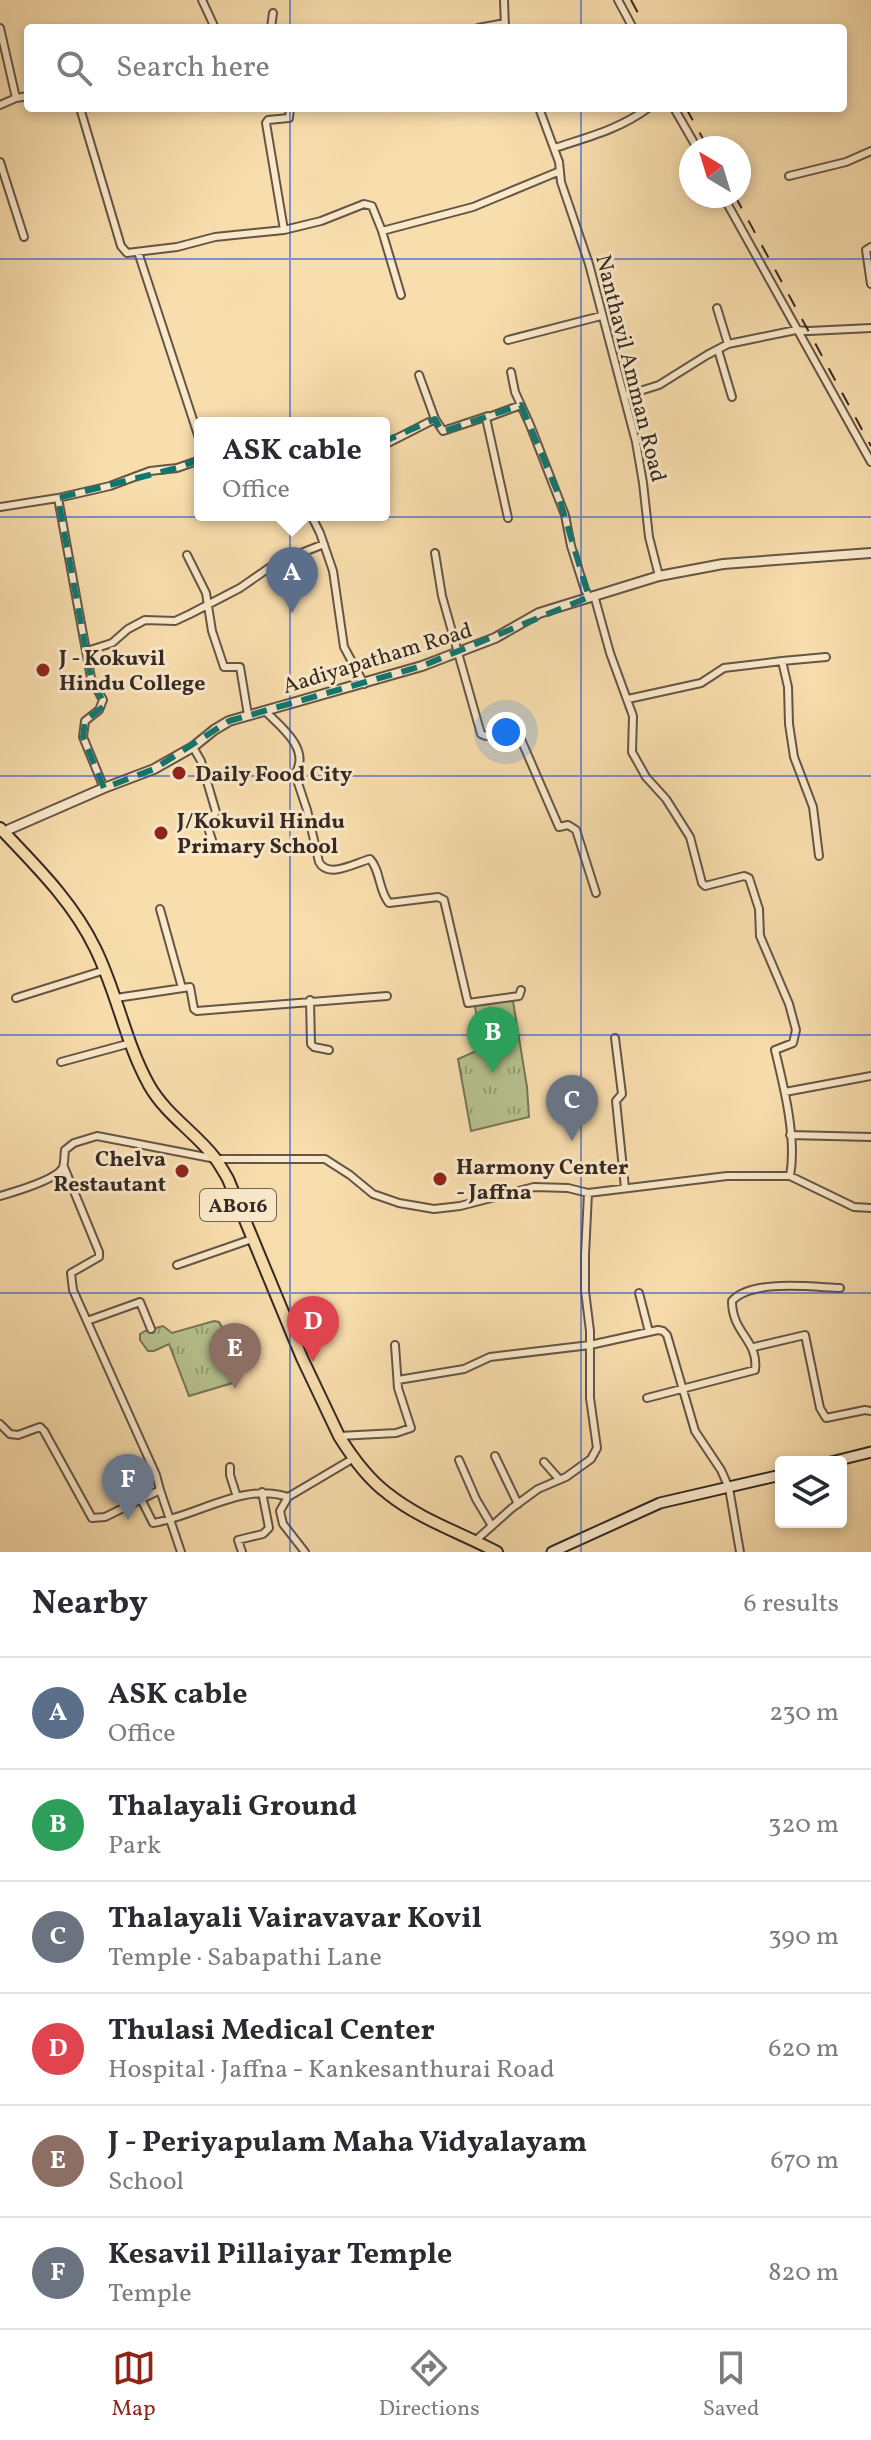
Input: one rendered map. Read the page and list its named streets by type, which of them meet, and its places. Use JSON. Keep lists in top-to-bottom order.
{
  "streets": {
    "main road": ["AB016"],
    "street": ["Nanthavil Amman Road", "Aadiyapatham Road"]
  },
  "crossings": [
    ["Nanthavil Amman Road", "Aadiyapatham Road"],
    ["Aadiyapatham Road", "AB016"]
  ],
  "places": [
    "J - Kokuvil Hindu College",
    "Daily Food City",
    "J/Kokuvil Hindu Primary School",
    "Chelva Restautant",
    "Harmony Center - Jaffna"
  ],
  "north": "top left",
  "page": {
    "search": "Search here",
    "popup": ["ASK cable", "Office"],
    "pins": [
      "A",
      "B",
      "C",
      "D",
      "E",
      "F"
    ],
    "heading": ["Nearby", "6 results"],
    "list": [
      {
        "mark": "A",
        "name": "ASK cable",
        "note": "Office",
        "value": "230 m"
      },
      {
        "mark": "B",
        "name": "Thalayali Ground",
        "note": "Park",
        "value": "320 m"
      },
      {
        "mark": "C",
        "name": "Thalayali Vairavavar Kovil",
        "note": "Temple · Sabapathi Lane",
        "value": "390 m"
      },
      {
        "mark": "D",
        "name": "Thulasi Medical Center",
        "note": "Hospital · Jaffna - Kankesanthurai Road",
        "value": "620 m"
      },
      {
        "mark": "E",
        "name": "J - Periyapulam Maha Vidyalayam",
        "note": "School",
        "value": "670 m"
      },
      {
        "mark": "F",
        "name": "Kesavil Pillaiyar Temple",
        "note": "Temple",
        "value": "820 m"
      }
    ],
    "nav": ["Map", "Directions", "Saved"]
  }
}
